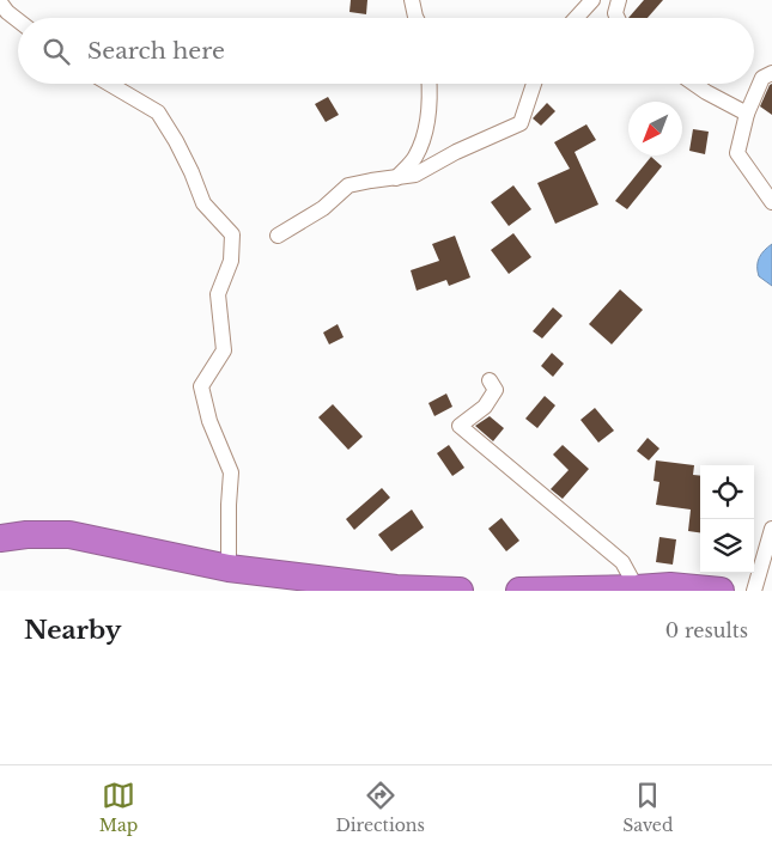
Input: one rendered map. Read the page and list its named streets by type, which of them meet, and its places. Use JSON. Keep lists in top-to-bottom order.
{
  "north": "bottom left",
  "page": {
    "search": "Search here",
    "heading": ["Nearby", "0 results"],
    "nav": ["Map", "Directions", "Saved"]
  }
}
